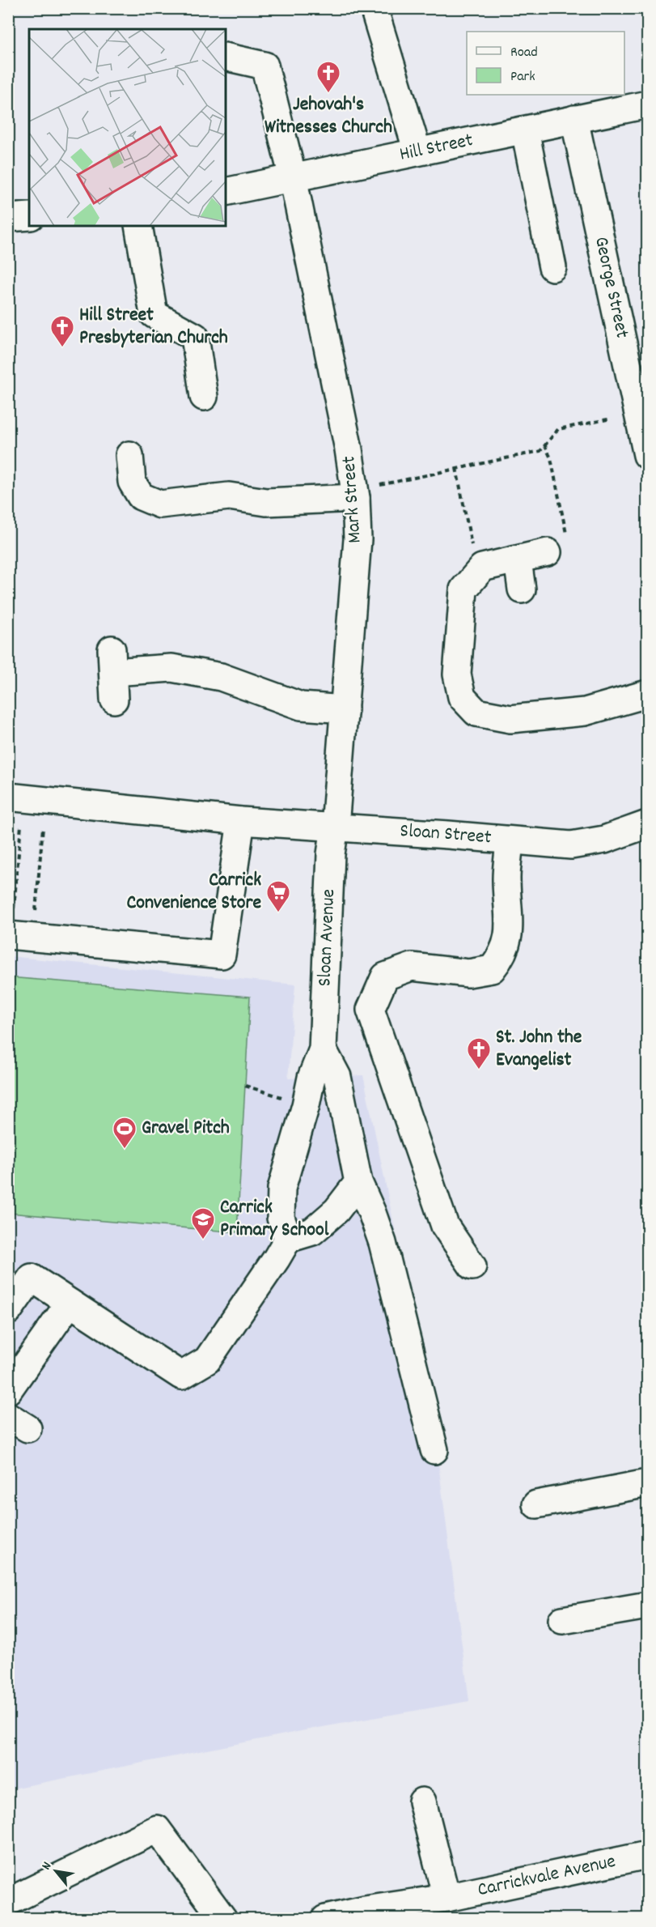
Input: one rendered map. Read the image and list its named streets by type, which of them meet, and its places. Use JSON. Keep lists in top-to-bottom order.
{
  "streets": {
    "street": [
      "Hill Street",
      "George Street",
      "Mark Street",
      "Sloan Street",
      "Sloan Avenue",
      "Carrickvale Avenue"
    ]
  },
  "crossings": [
    ["Hill Street", "George Street"],
    ["Hill Street", "Mark Street"],
    ["Mark Street", "Sloan Street"],
    ["Mark Street", "Sloan Avenue"],
    ["Sloan Street", "Sloan Avenue"]
  ],
  "places": {
    "church": ["Jehovah's Witnesses Church", "Hill Street Presbyterian Church", "St. John the Evangelist"],
    "supermarket": ["Carrick Convenience Store"],
    "sports": ["Gravel Pitch"],
    "school or university": ["Carrick Primary School"]
  },
  "legend": ["Road", "Park"],
  "north": "top left"
}
